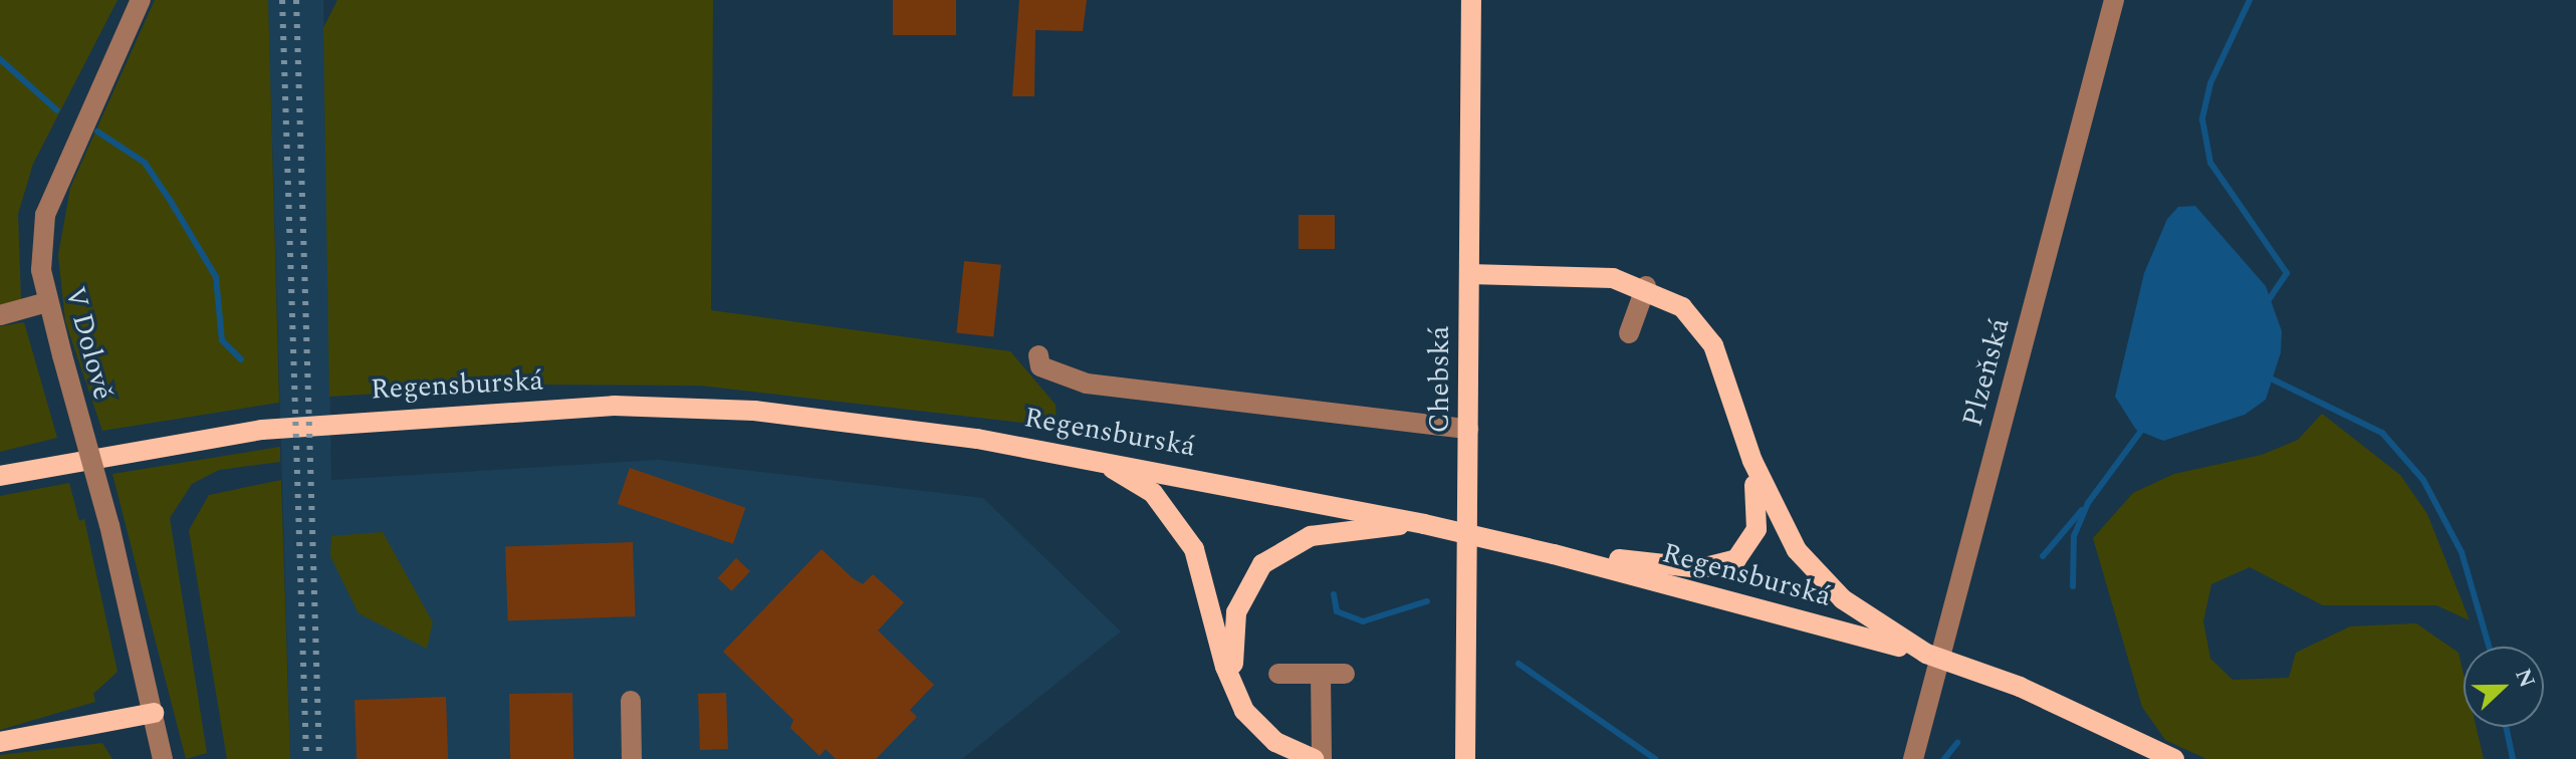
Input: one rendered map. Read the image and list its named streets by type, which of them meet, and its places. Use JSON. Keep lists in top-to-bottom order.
{
  "streets": {
    "main road": ["Chebská", "Regensburská"],
    "street": ["V Dolově", "Plzeňská"]
  },
  "north": "right"
}
